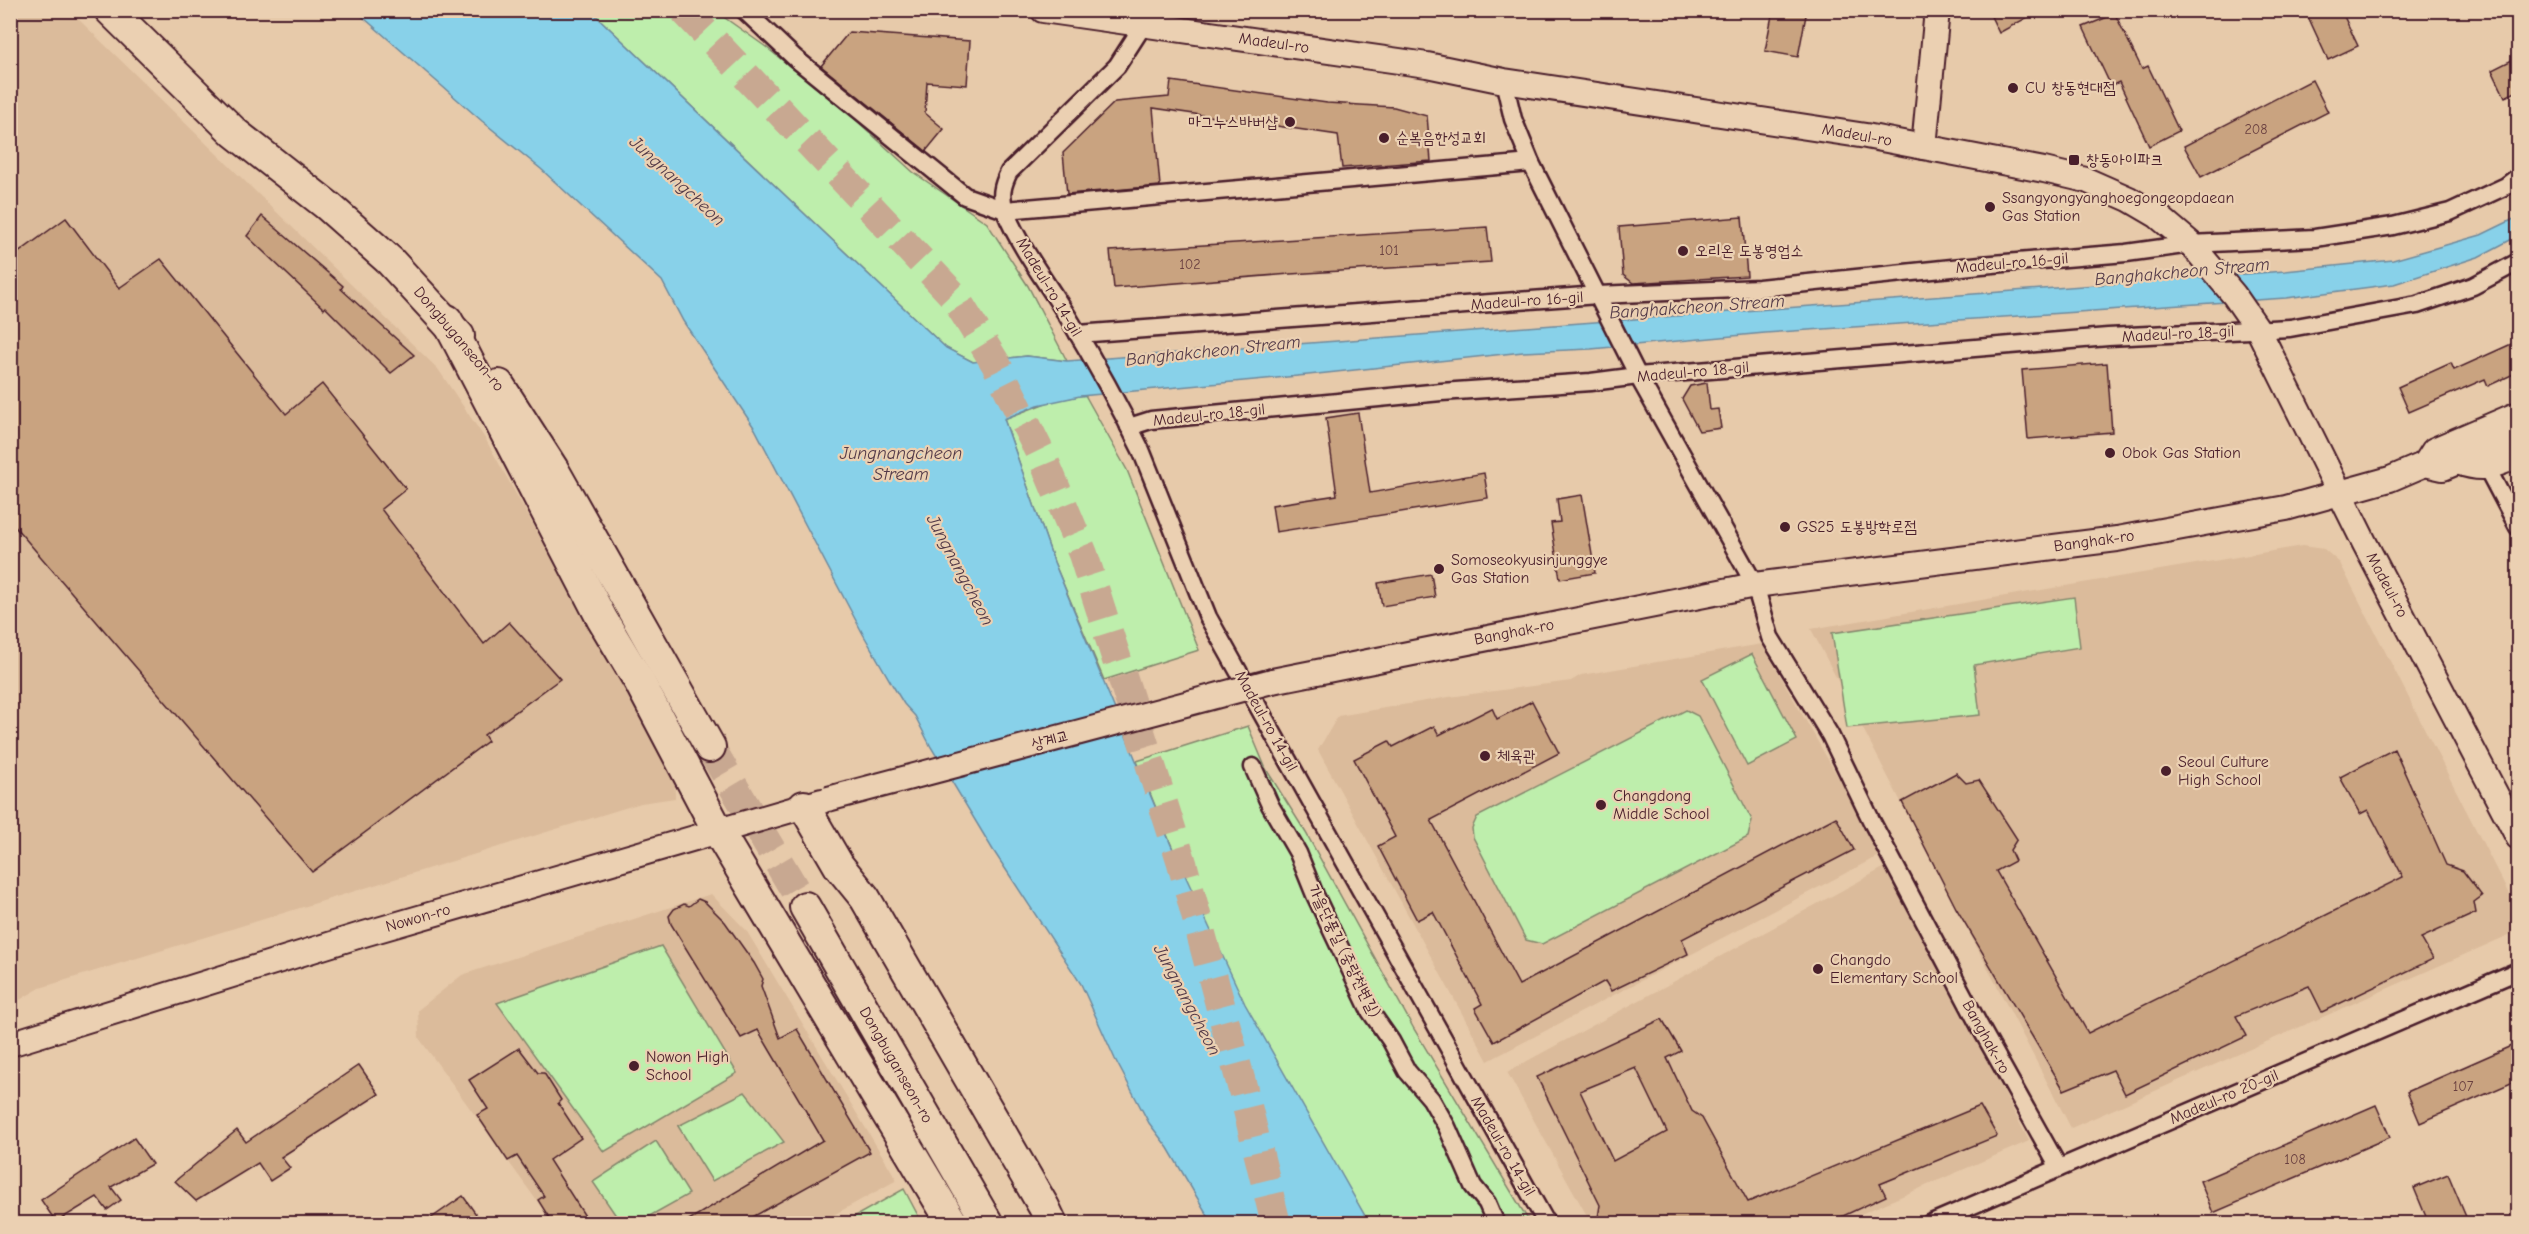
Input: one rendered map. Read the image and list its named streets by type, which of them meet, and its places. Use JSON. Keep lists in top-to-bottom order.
{
  "streets": {
    "highway": ["Dongbuganseon-ro"],
    "main road": [
      "Madeul-ro",
      "Banghak-ro",
      "상계교",
      "Nowon-ro"
    ],
    "street": [
      "Madeul-ro 16-gil",
      "Madeul-ro 14-gil",
      "Madeul-ro 18-gil",
      "가을단풍길 (중랑천변길)",
      "Madeul-ro 20-gil"
    ]
  },
  "crossings": [
    ["Madeul-ro", "Madeul-ro 16-gil"],
    ["Madeul-ro", "Madeul-ro 14-gil"],
    ["Madeul-ro", "Madeul-ro 18-gil"],
    ["Madeul-ro", "Banghak-ro"],
    ["Madeul-ro 16-gil", "Madeul-ro 14-gil"],
    ["Madeul-ro 16-gil", "Banghak-ro"],
    ["Madeul-ro 14-gil", "Madeul-ro 18-gil"],
    ["Madeul-ro 18-gil", "Banghak-ro"],
    ["Banghak-ro", "상계교"],
    ["Banghak-ro", "Madeul-ro 20-gil"],
    ["상계교", "Nowon-ro"]
  ],
  "water": ["Jungnangcheon", "Banghakcheon Stream", "Jungnangcheon Stream"],
  "places": {
    "other": [
      "CU 창동현대점",
      "마그누스바버샵",
      "순복음한성교회",
      "Ssangyongyanghoegongeopdaean Gas Station",
      "오리온 도봉영업소",
      "Obok Gas Station",
      "GS25 도봉방학로점",
      "Somoseokyusinjunggye Gas Station",
      "체육관",
      "Seoul Culture High School",
      "Changdong Middle School",
      "Changdo Elementary School",
      "Nowon High School"
    ],
    "transit": ["창동아이파크"]
  },
  "house_numbers": [
    "208",
    "101",
    "102",
    "107",
    "108"
  ]
}
